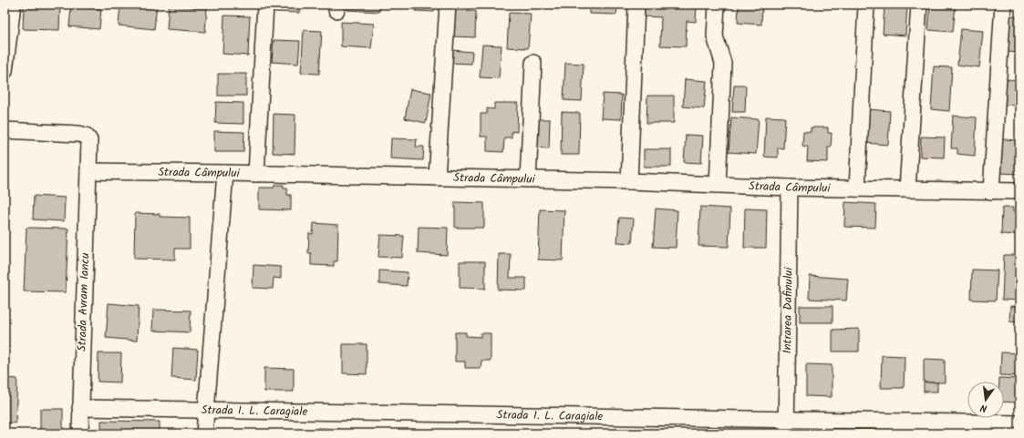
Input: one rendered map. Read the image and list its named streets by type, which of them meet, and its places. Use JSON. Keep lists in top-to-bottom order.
{
  "streets": {
    "street": [
      "Strada Câmpului",
      "Strada Avram Iancu",
      "Intrarea Dafinului",
      "Strada I. L. Caragiale"
    ]
  },
  "crossings": [
    ["Strada Câmpului", "Strada Avram Iancu"],
    ["Strada Câmpului", "Intrarea Dafinului"],
    ["Strada Avram Iancu", "Strada I. L. Caragiale"],
    ["Intrarea Dafinului", "Strada I. L. Caragiale"]
  ],
  "north": "bottom"
}
